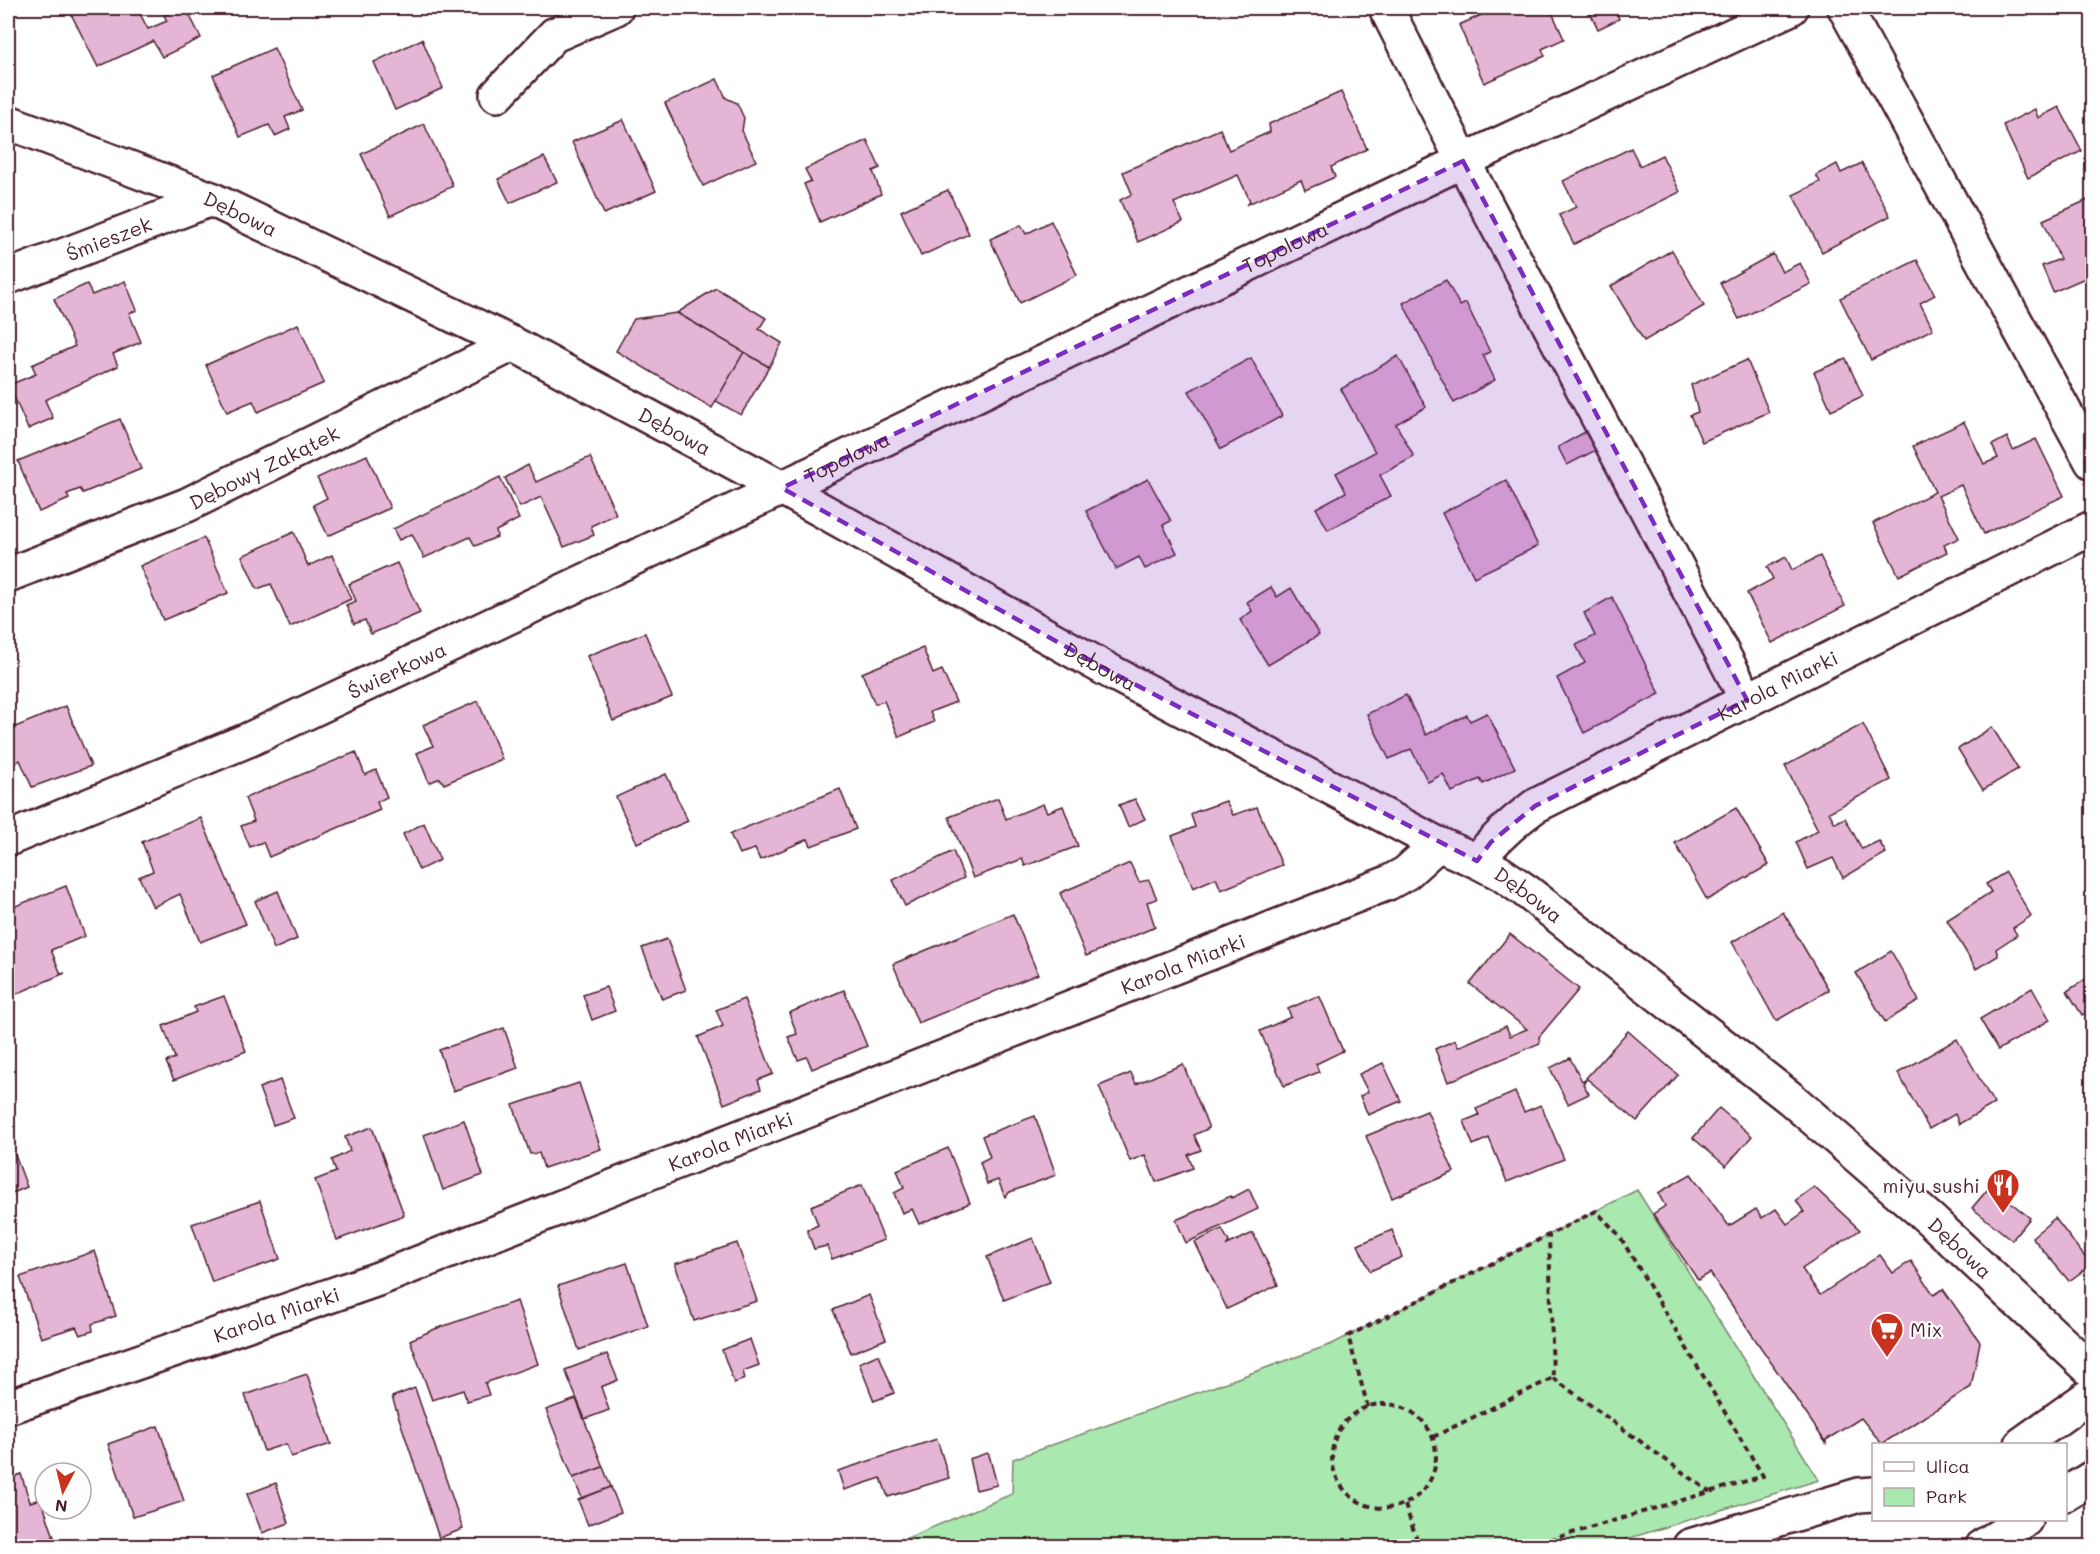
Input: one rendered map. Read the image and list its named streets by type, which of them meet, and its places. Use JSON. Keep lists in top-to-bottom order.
{
  "streets": {
    "street": [
      "Dębowa",
      "Śmieszek",
      "Topolowa",
      "Dębowy Zakątek",
      "Świerkowa",
      "Karola Miarki"
    ]
  },
  "crossings": [
    ["Dębowa", "Śmieszek"],
    ["Dębowa", "Topolowa"],
    ["Dębowa", "Dębowy Zakątek"],
    ["Dębowa", "Świerkowa"],
    ["Dębowa", "Karola Miarki"],
    ["Topolowa", "Świerkowa"]
  ],
  "places": {
    "restaurant": ["miyu sushi"],
    "supermarket": ["Mix"]
  },
  "legend": ["Ulica", "Park"],
  "north": "bottom"
}
